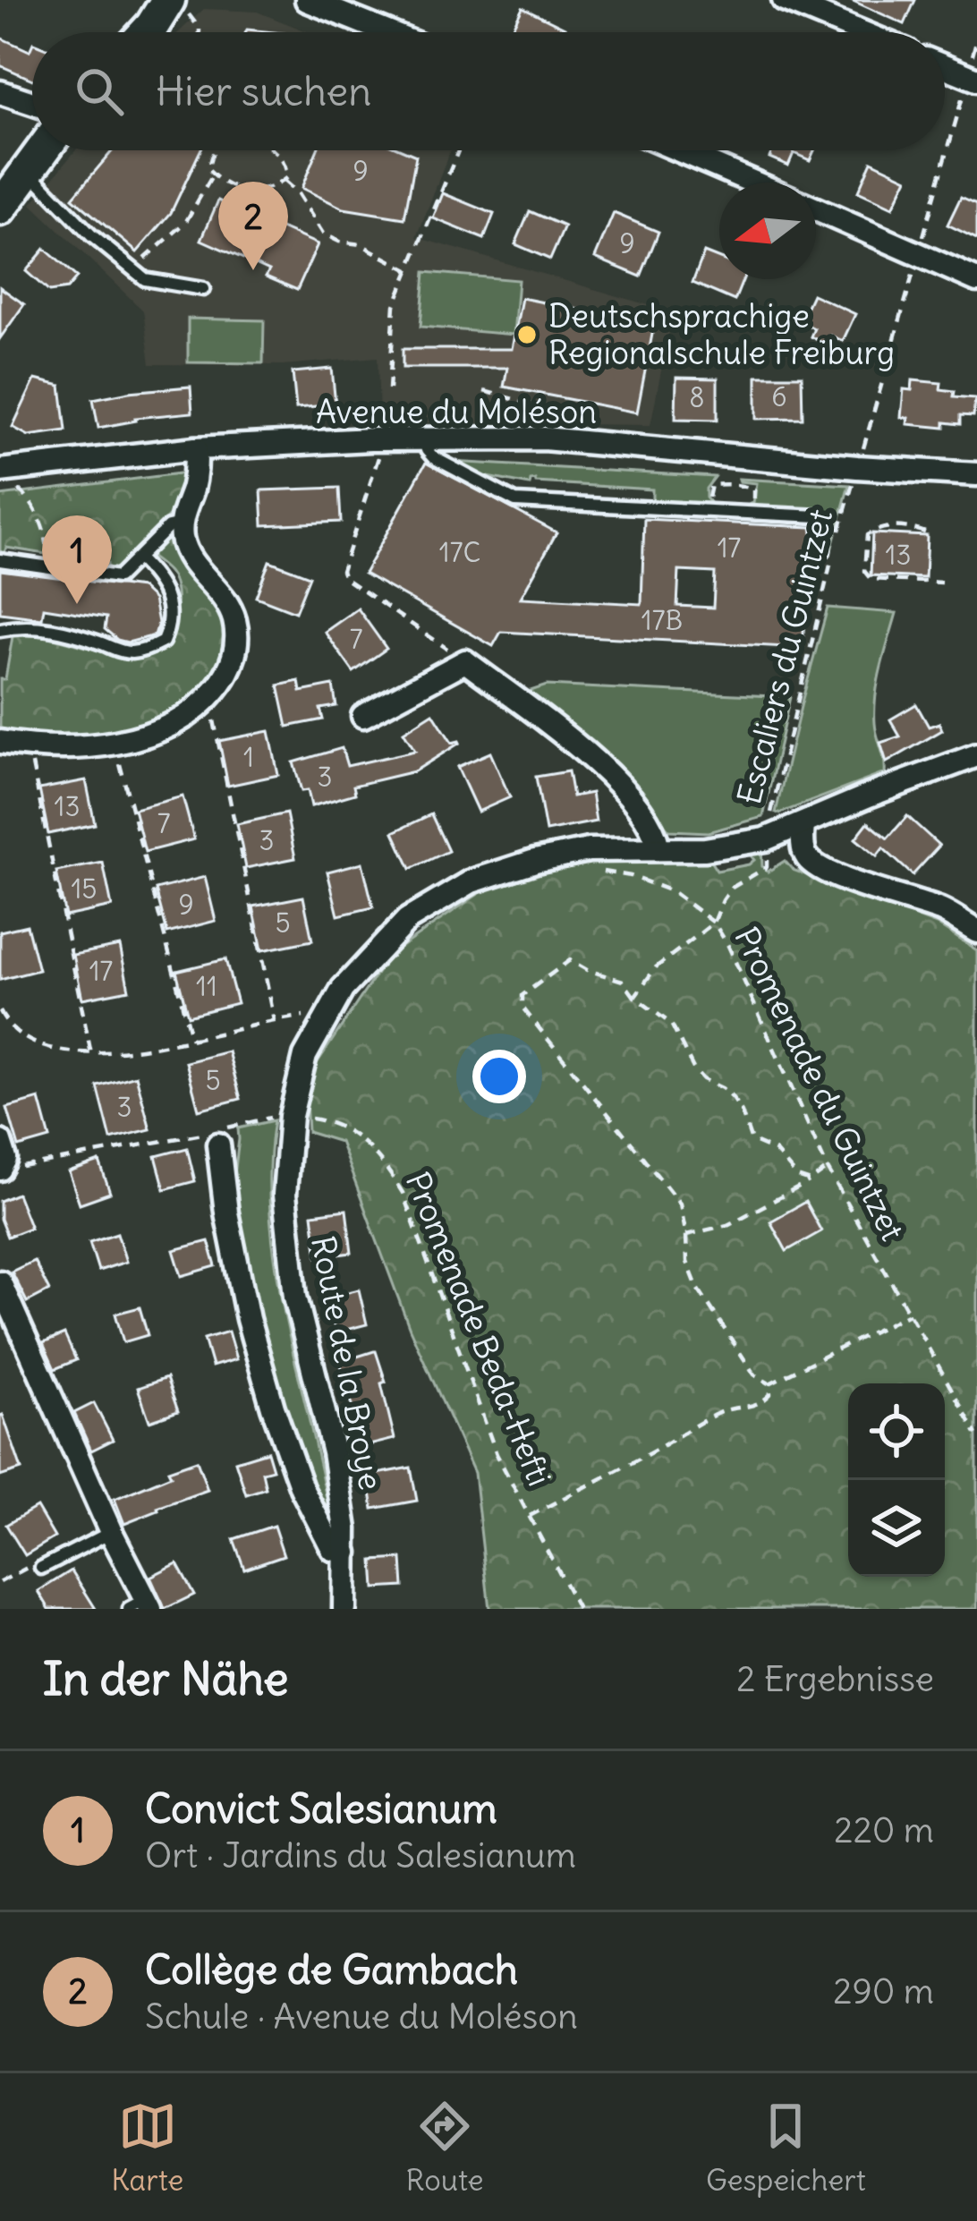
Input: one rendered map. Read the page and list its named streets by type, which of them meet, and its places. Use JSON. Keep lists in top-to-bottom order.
{
  "streets": {
    "street": ["Avenue du Moléson", "Route de la Broye"],
    "path": ["Escaliers du Guintzet", "Promenade du Guintzet", "Promenade Beda-Hefti"]
  },
  "crossings": [
    ["Escaliers du Guintzet", "Promenade du Guintzet"],
    ["Escaliers du Guintzet", "Route de la Broye"],
    ["Promenade du Guintzet", "Route de la Broye"],
    ["Promenade Beda-Hefti", "Route de la Broye"]
  ],
  "places": ["Deutschsprachige Regionalschule Freiburg"],
  "house_numbers": [
    "9",
    "9",
    "6",
    "8",
    "17",
    "17C",
    "13",
    "17B",
    "7",
    "1",
    "3",
    "13",
    "7",
    "3",
    "15",
    "9",
    "5",
    "17",
    "11",
    "5",
    "3"
  ],
  "north": "left",
  "page": {
    "search": "Hier suchen",
    "pins": ["2", "1"],
    "heading": ["In der Nähe", "2 Ergebnisse"],
    "list": [
      {
        "mark": "1",
        "name": "Convict Salesianum",
        "note": "Ort · Jardins du Salesianum",
        "value": "220 m"
      },
      {
        "mark": "2",
        "name": "Collège de Gambach",
        "note": "Schule · Avenue du Moléson",
        "value": "290 m"
      }
    ],
    "nav": ["Karte", "Route", "Gespeichert"]
  }
}
